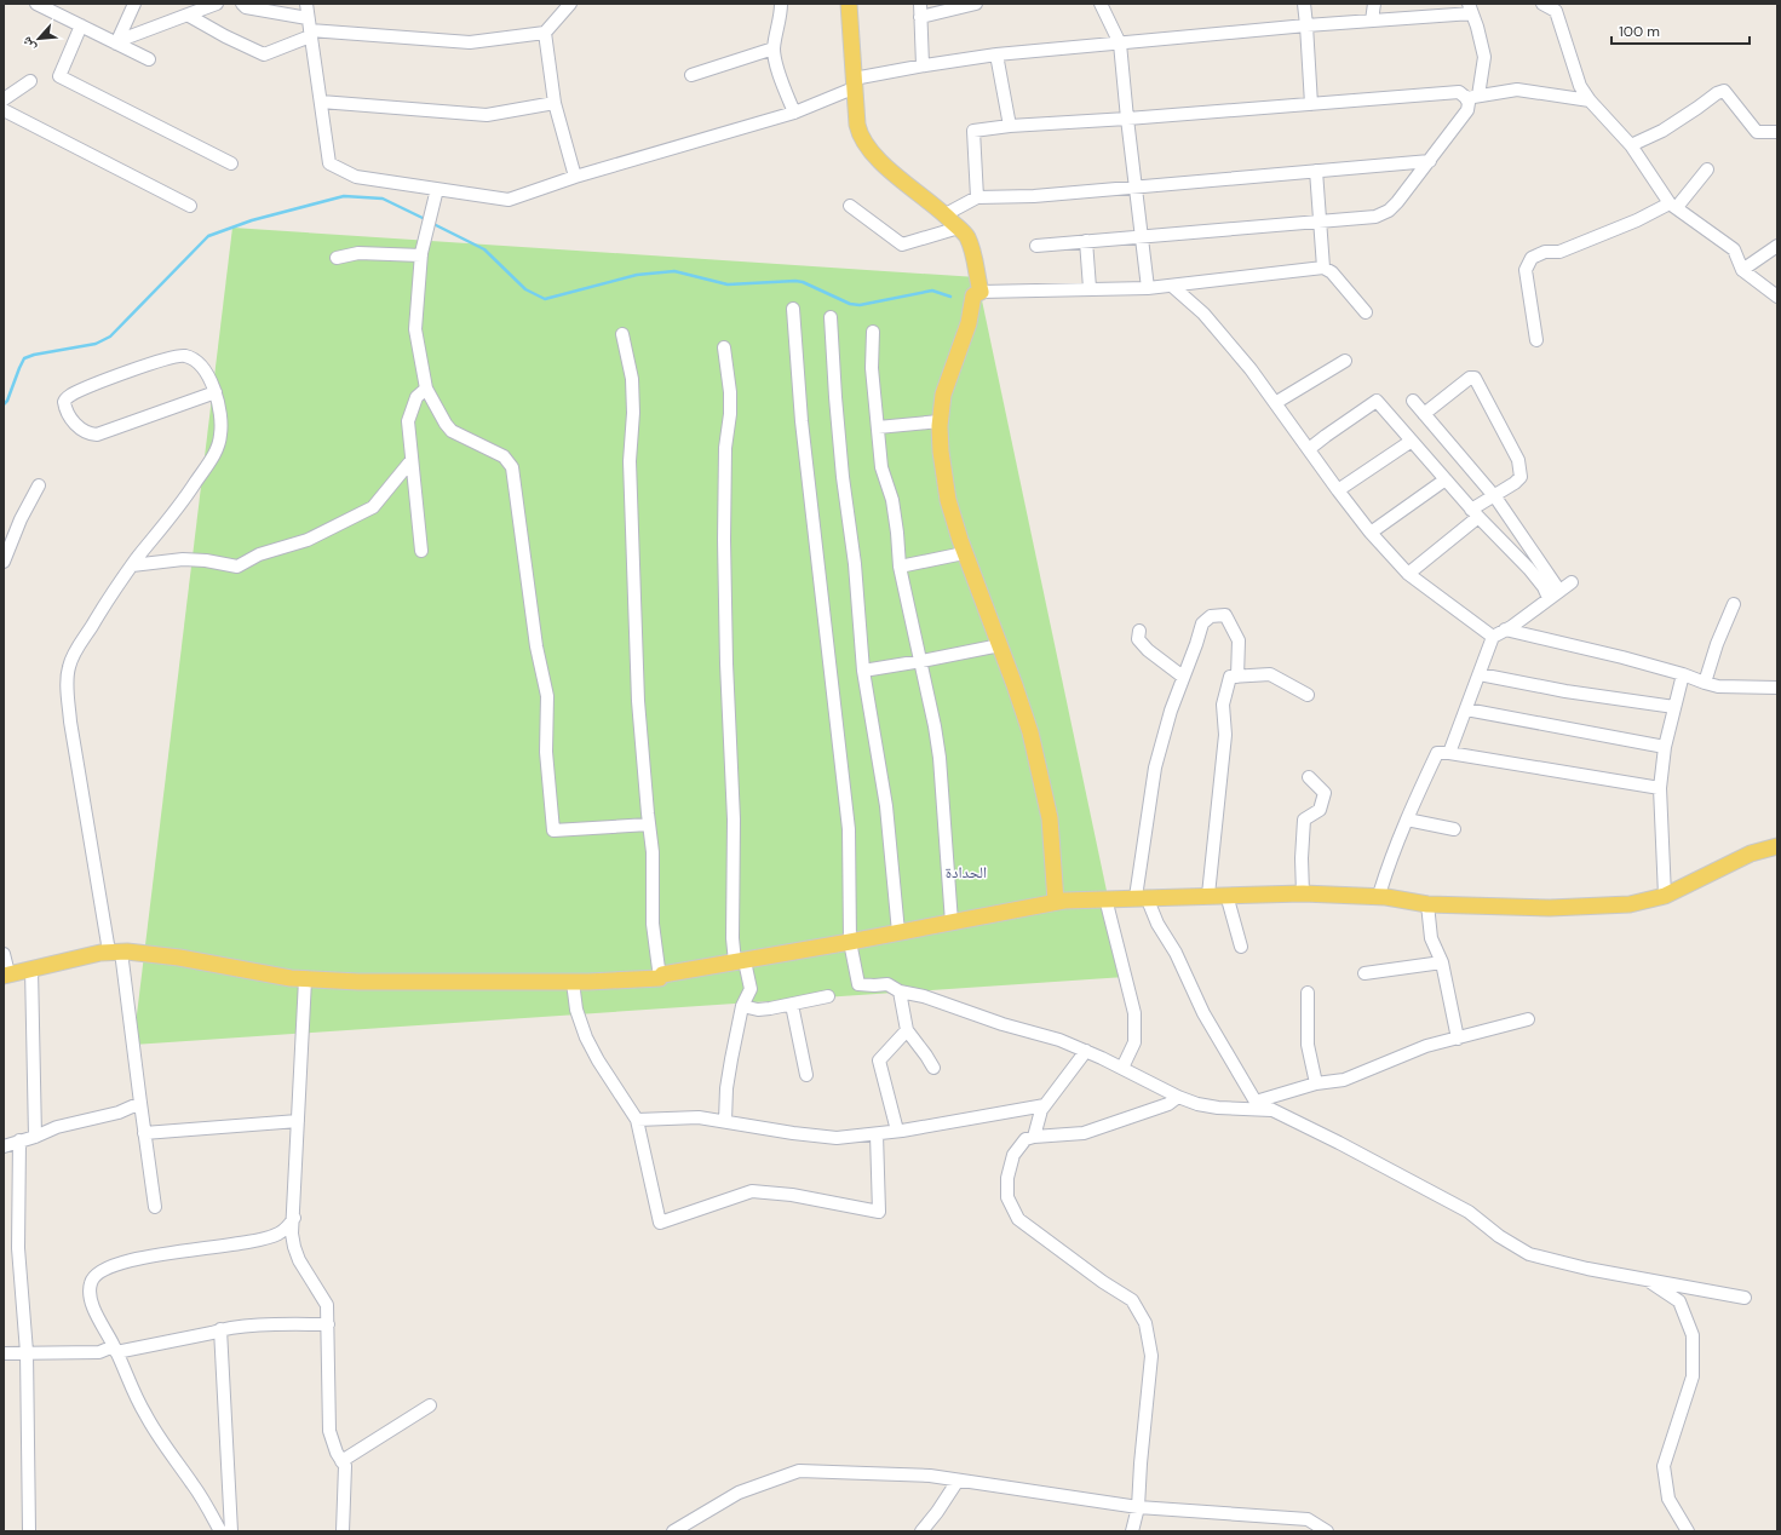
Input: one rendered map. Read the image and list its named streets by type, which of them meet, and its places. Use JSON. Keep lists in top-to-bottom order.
{
  "districts": ["الحدادة"],
  "scale_bar": "100 m",
  "north": "bottom left"
}
